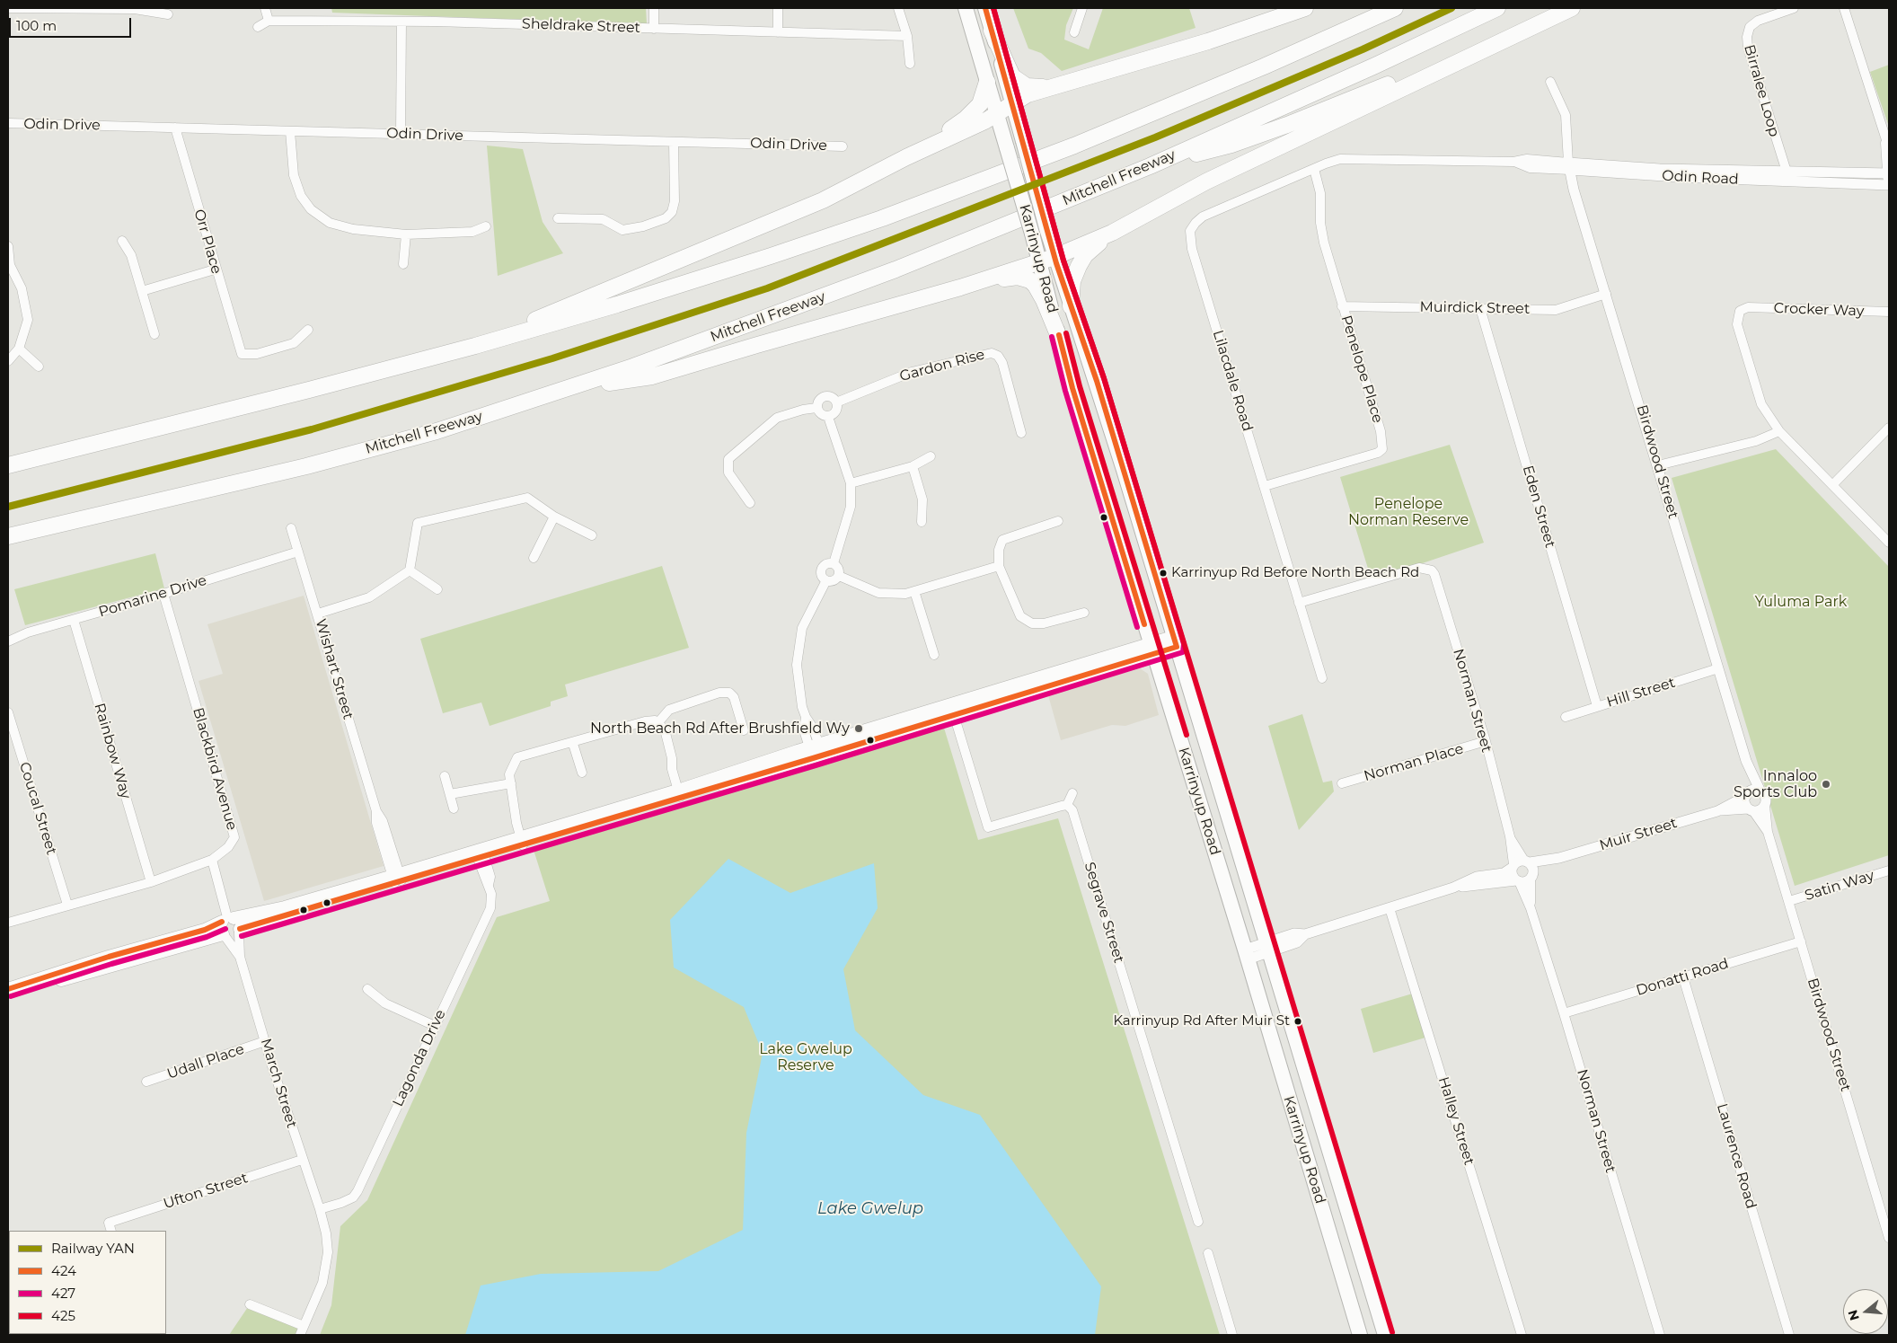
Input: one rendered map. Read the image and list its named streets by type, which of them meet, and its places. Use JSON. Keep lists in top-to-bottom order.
{
  "streets": {
    "highway": ["Mitchell Freeway", "Karrinyup Road"],
    "street": [
      "Sheldrake Street",
      "Birralee Loop",
      "Odin Drive",
      "Odin Road",
      "Orr Place",
      "Muirdick Street",
      "Crocker Way",
      "Gardon Rise",
      "Penelope Place",
      "Lilacdale Road",
      "Birdwood Street",
      "Eden Street",
      "Pomarine Drive",
      "Wishart Street",
      "Hill Street",
      "Norman Street",
      "Rainbow Way",
      "Norman Place",
      "Blackbird Avenue",
      "Coucal Street",
      "Muir Street",
      "Satin Way",
      "Segrave Street",
      "Donatti Road",
      "Lagonda Drive",
      "Udall Place",
      "March Street",
      "Halley Street",
      "Laurence Road",
      "Ufton Street"
    ]
  },
  "crossings": [
    ["Birralee Loop", "Odin Road"],
    ["Odin Drive", "Orr Place"],
    ["Odin Road", "Lilacdale Road"],
    ["Odin Road", "Birdwood Street"],
    ["Muirdick Street", "Penelope Place"],
    ["Muirdick Street", "Birdwood Street"],
    ["Muirdick Street", "Eden Street"],
    ["Penelope Place", "Lilacdale Road"],
    ["Lilacdale Road", "Norman Street"],
    ["Birdwood Street", "Hill Street"],
    ["Birdwood Street", "Muir Street"],
    ["Birdwood Street", "Satin Way"],
    ["Birdwood Street", "Donatti Road"],
    ["Eden Street", "Hill Street"],
    ["Pomarine Drive", "Wishart Street"],
    ["Pomarine Drive", "Rainbow Way"],
    ["Pomarine Drive", "Blackbird Avenue"],
    ["Norman Street", "Norman Place"],
    ["Norman Street", "Muir Street"],
    ["Norman Street", "Donatti Road"],
    ["Rainbow Way", "Blackbird Avenue"],
    ["Blackbird Avenue", "Coucal Street"],
    ["Blackbird Avenue", "March Street"],
    ["Donatti Road", "Laurence Road"],
    ["Lagonda Drive", "March Street"],
    ["Udall Place", "March Street"],
    ["March Street", "Ufton Street"]
  ],
  "water": ["Lake Gwelup"],
  "parks": ["Penelope Norman Reserve", "Yuluma Park", "Lake Gwelup Reserve"],
  "places": [
    "Karrinyup Rd Before North Beach Rd",
    "North Beach Rd After Brushfield Wy",
    "Innaloo Sports Club",
    "Karrinyup Rd After Muir St"
  ],
  "lines": [
    "rail line YAN",
    "transit line 424",
    "transit line 427",
    "transit line 425"
  ],
  "legend": [
    "Railway YAN",
    "424",
    "427",
    "425"
  ],
  "scale_bar": "100 m",
  "north": "left"
}
